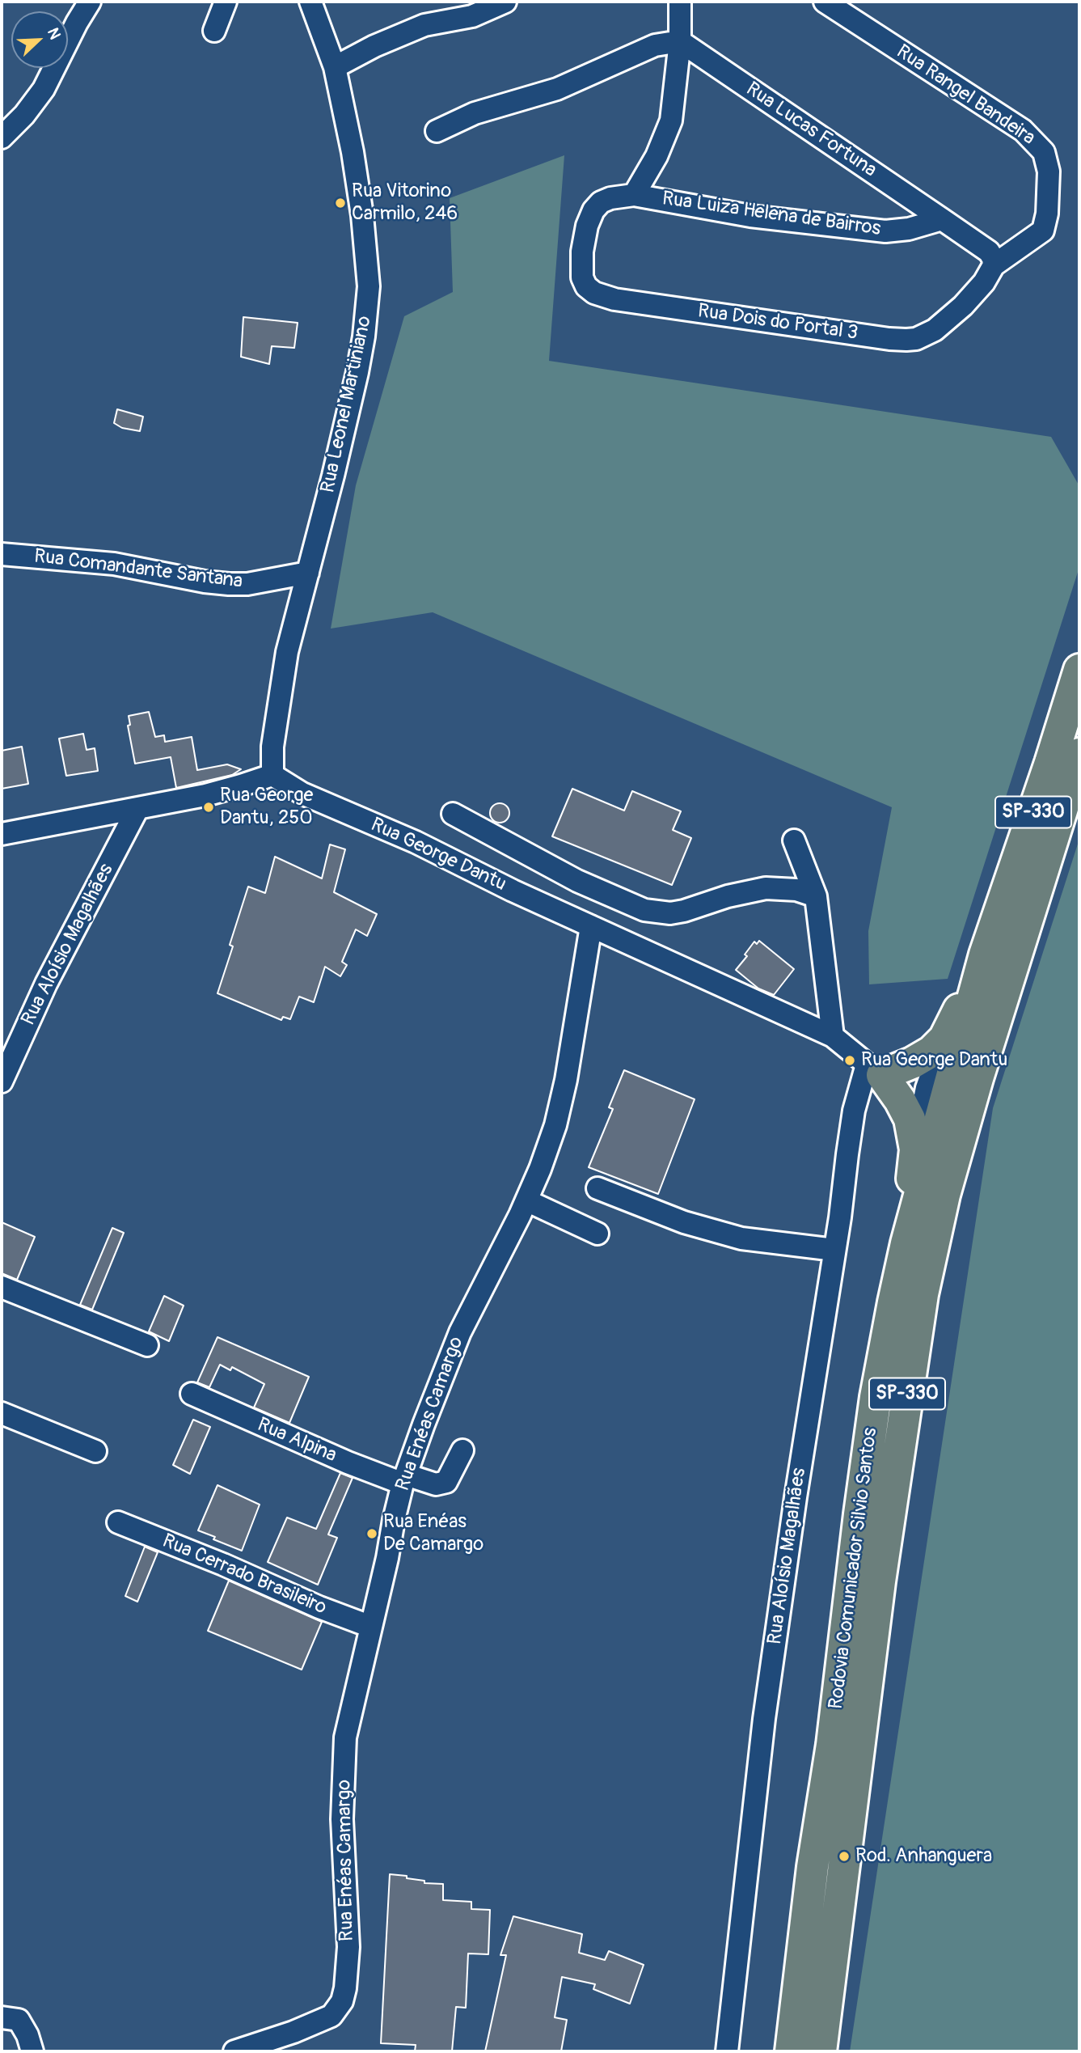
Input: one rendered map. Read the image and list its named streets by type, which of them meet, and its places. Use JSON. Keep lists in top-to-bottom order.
{
  "streets": {
    "highway": ["SP-330", "Rodovia Comunicador Silvio Santos"],
    "street": [
      "Rua Rangel Bandeira",
      "Rua Lucas Fortuna",
      "Rua Luiza Helena de Bairros",
      "Rua Dois do Portal 3",
      "Rua Leonel Martiniano",
      "Rua Comandante Santana",
      "Rua George Dantu",
      "Rua Aloísio Magalhães",
      "Rua Enéas Camargo",
      "Rua Alpina",
      "Rua Cerrado Brasileiro"
    ]
  },
  "crossings": [
    ["Rua Rangel Bandeira", "Rua Dois do Portal 3"],
    ["Rua Lucas Fortuna", "Rua Luiza Helena de Bairros"],
    ["Rua Luiza Helena de Bairros", "Rua Dois do Portal 3"],
    ["Rua Leonel Martiniano", "Rua Comandante Santana"],
    ["Rua Leonel Martiniano", "Rua George Dantu"],
    ["Rua George Dantu", "Rua Aloísio Magalhães"],
    ["Rua George Dantu", "Rua Enéas Camargo"],
    ["Rua Enéas Camargo", "Rua Alpina"],
    ["Rua Enéas Camargo", "Rua Cerrado Brasileiro"]
  ],
  "places": [
    "Rua Vitorino Carmilo, 246",
    "Rua George Dantu, 250",
    "Rua George Dantu",
    "Rua Enéas De Camargo",
    "Rod. Anhanguera"
  ],
  "north": "top right"
}
